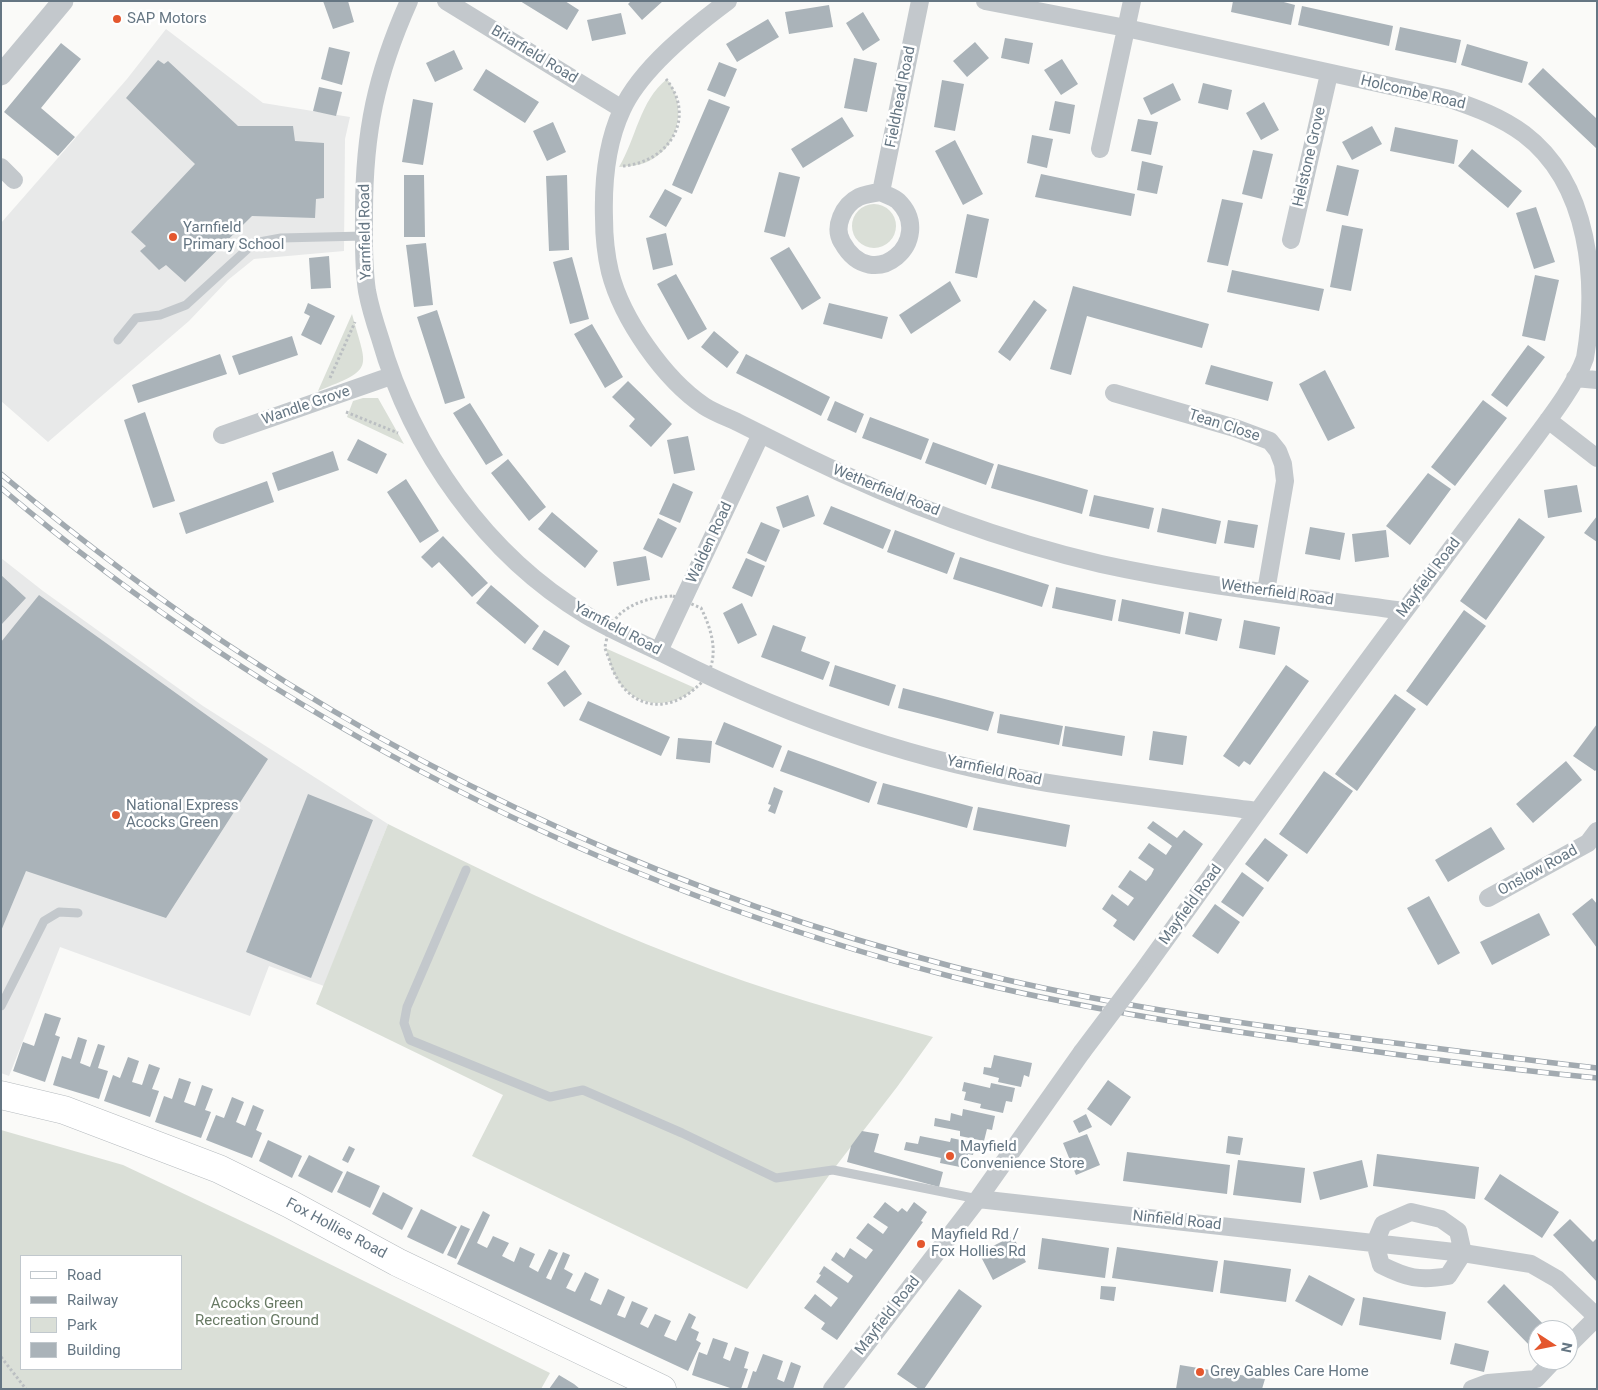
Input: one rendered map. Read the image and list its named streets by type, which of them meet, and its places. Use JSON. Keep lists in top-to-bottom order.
{
  "streets": {
    "main road": ["Fox Hollies Road"],
    "street": [
      "Briarfield Road",
      "Holcombe Road",
      "Fieldhead Road",
      "Helstone Grove",
      "Yarnfield Road",
      "Wandle Grove",
      "Tean Close",
      "Wetherfield Road",
      "Walden Road",
      "Mayfield Road",
      "Onslow Road",
      "Ninfield Road"
    ]
  },
  "crossings": [
    ["Briarfield Road", "Wetherfield Road"],
    ["Holcombe Road", "Helstone Grove"],
    ["Holcombe Road", "Mayfield Road"],
    ["Yarnfield Road", "Wandle Grove"],
    ["Yarnfield Road", "Walden Road"],
    ["Yarnfield Road", "Mayfield Road"],
    ["Tean Close", "Wetherfield Road"],
    ["Wetherfield Road", "Walden Road"],
    ["Wetherfield Road", "Mayfield Road"],
    ["Mayfield Road", "Ninfield Road"]
  ],
  "parks": ["Acocks Green Recreation Ground"],
  "places": [
    "SAP Motors",
    "Yarnfield Primary School",
    "National Express Acocks Green",
    "Mayfield Convenience Store",
    "Mayfield Rd / Fox Hollies Rd",
    "Grey Gables Care Home"
  ],
  "legend": [
    "Road",
    "Railway",
    "Park",
    "Building"
  ],
  "north": "right"
}
